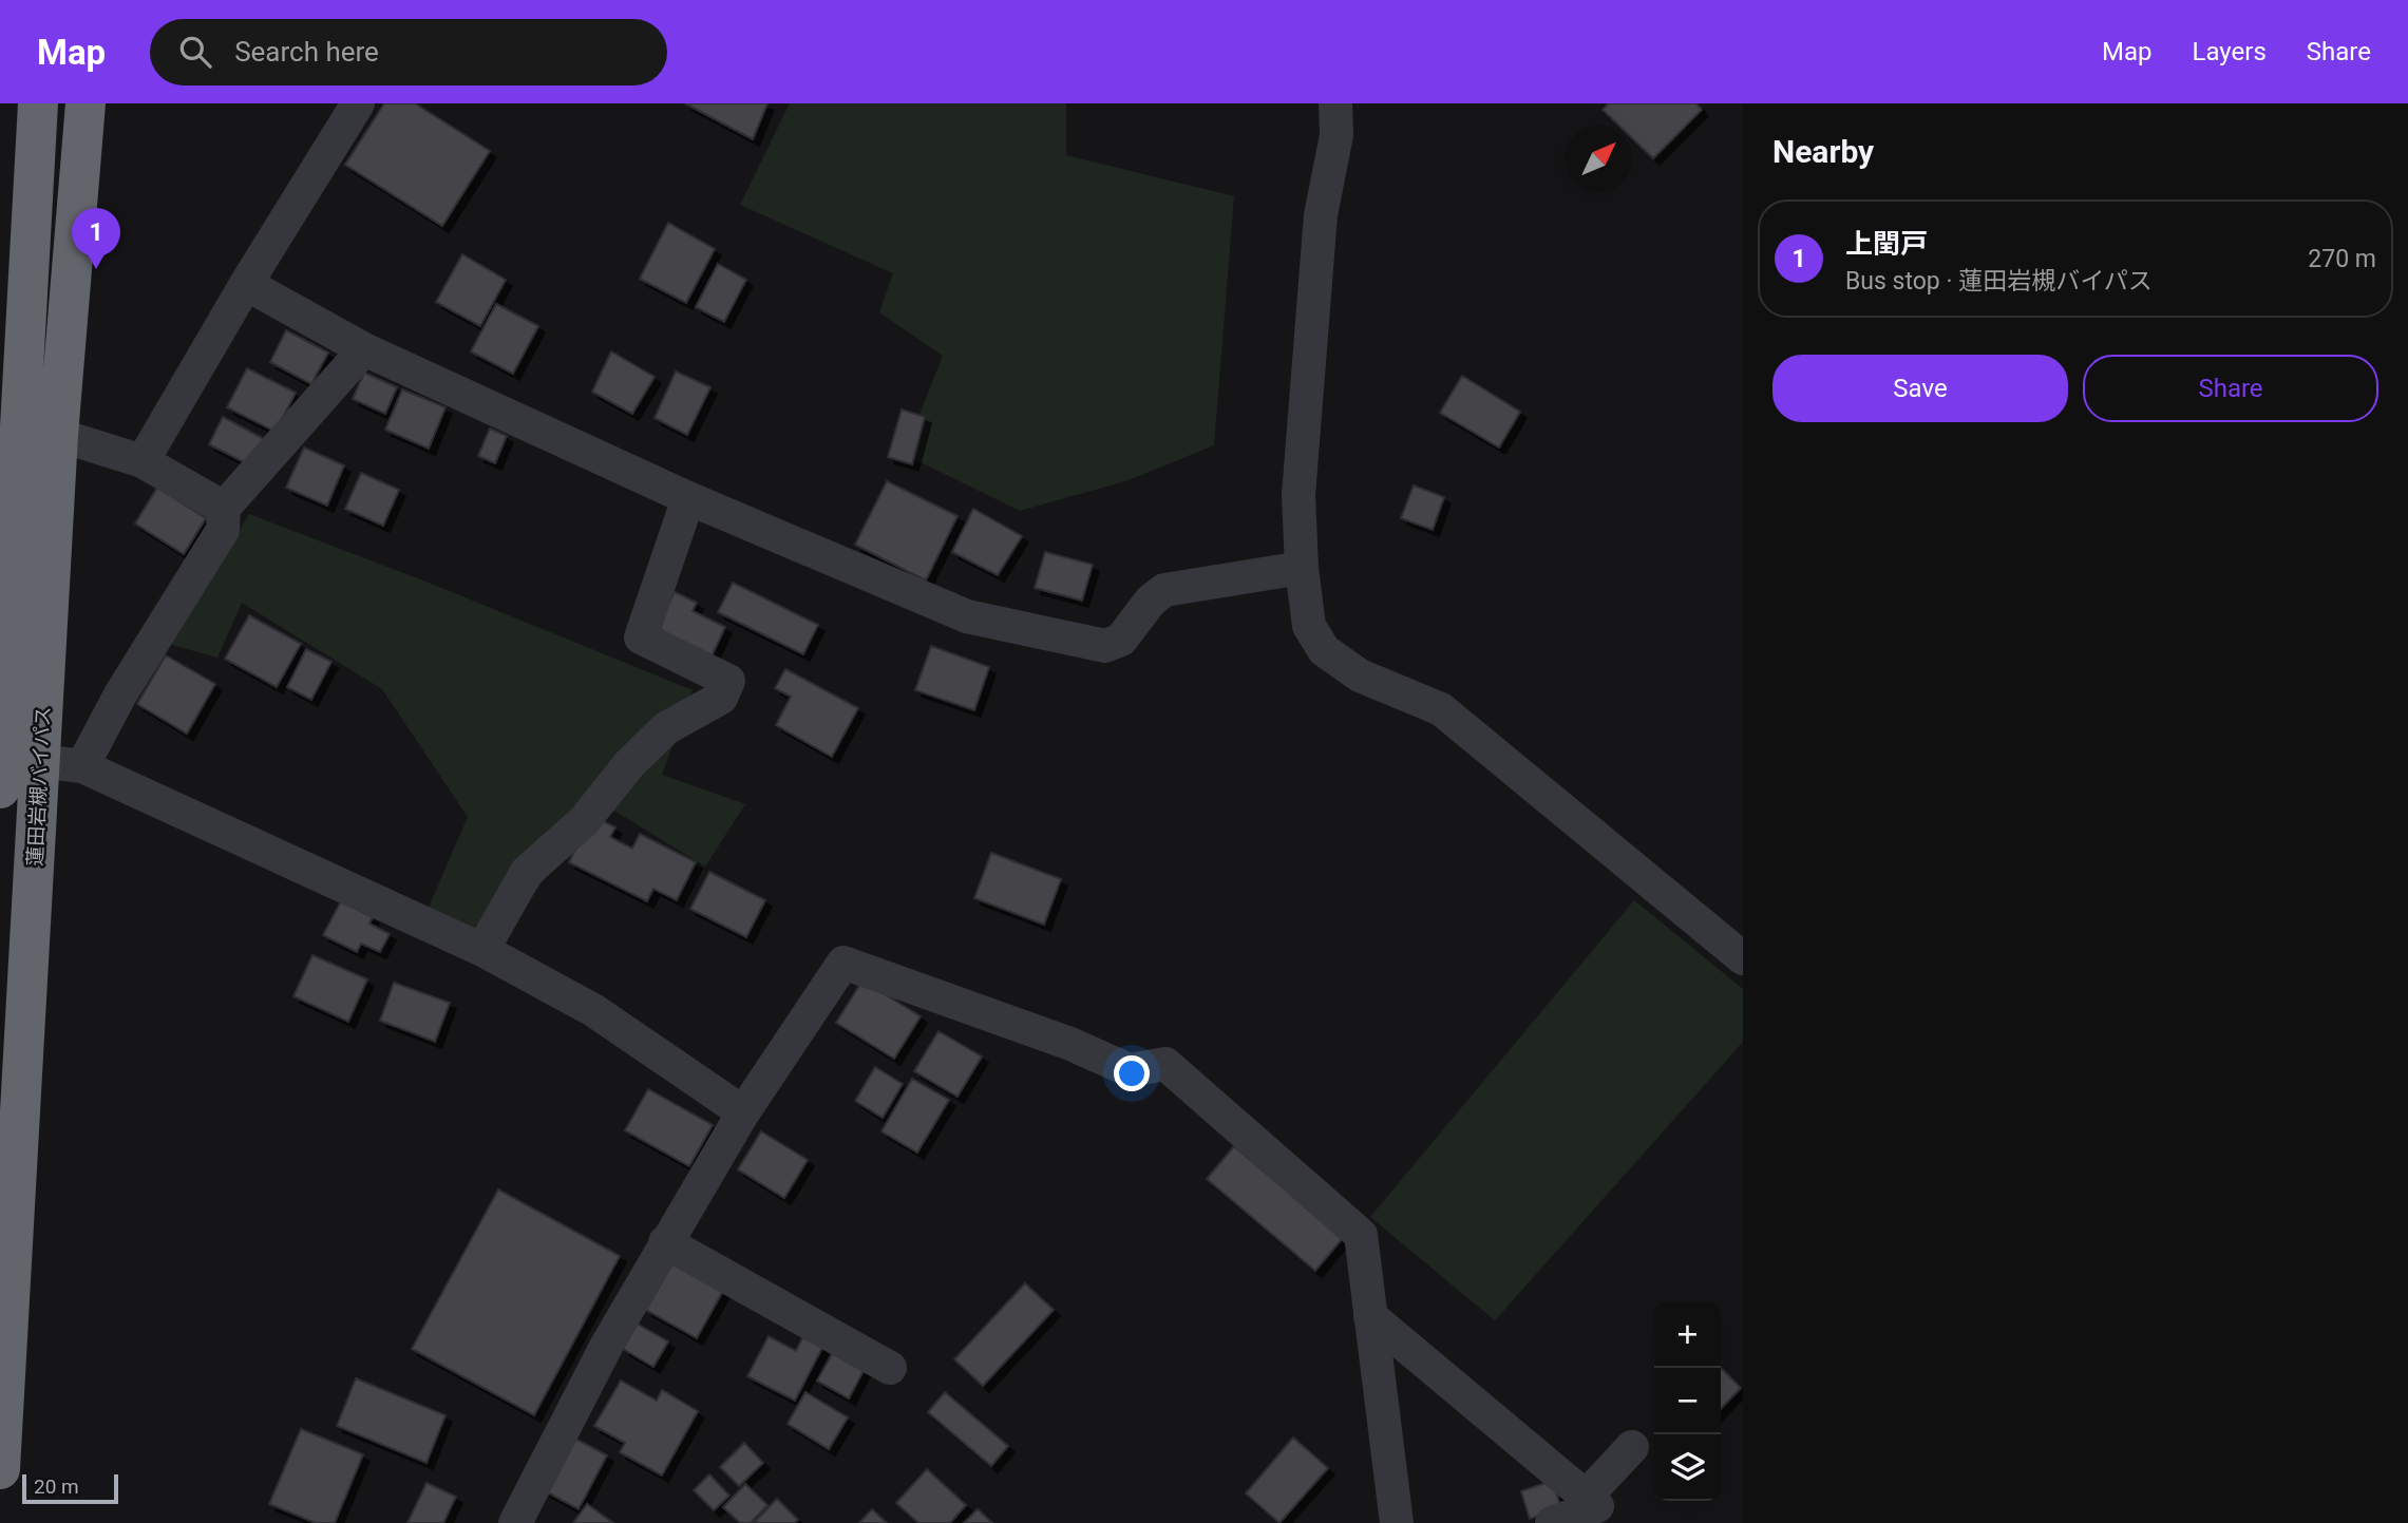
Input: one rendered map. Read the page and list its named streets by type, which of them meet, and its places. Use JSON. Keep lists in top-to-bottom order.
{
  "streets": {
    "highway": ["蓮田岩槻バイパス"]
  },
  "scale_bar": "20 m",
  "north": "top right",
  "page": {
    "header": "Map",
    "search": "Search here",
    "nav": ["Map", "Layers", "Share"],
    "heading": "Nearby",
    "list": [
      {
        "mark": "1",
        "name": "上閏戸",
        "note": "Bus stop · 蓮田岩槻バイパス",
        "value": "270 m"
      }
    ],
    "pins": "1",
    "buttons": ["Save", "Share"],
    "map_buttons": ["+", "−"],
    "scale": "20 m"
  }
}
